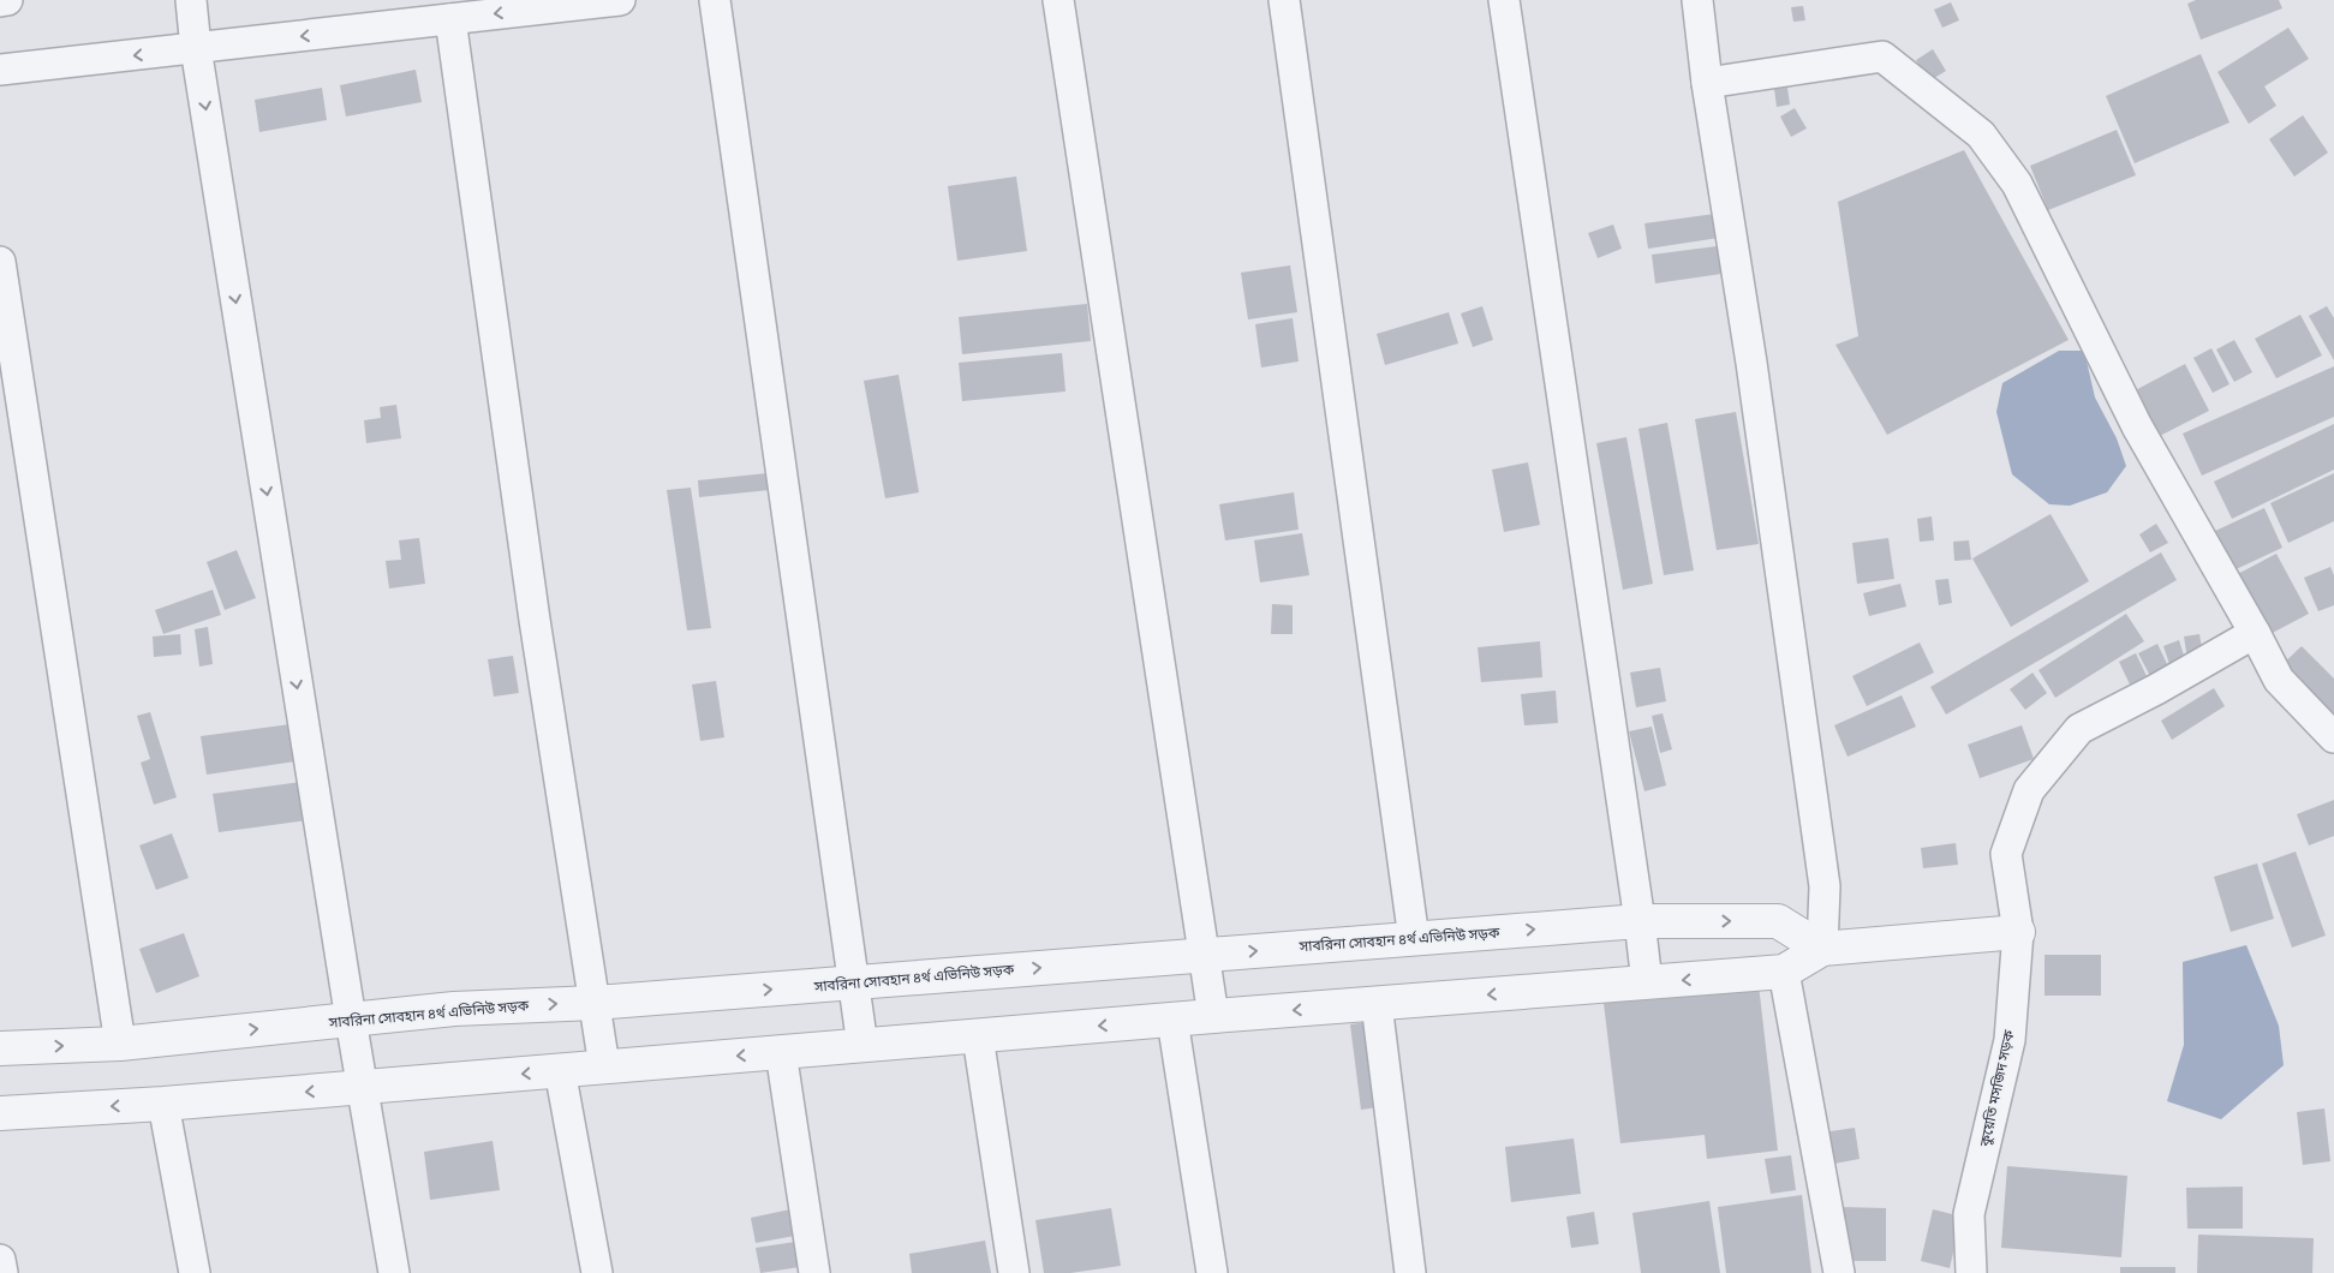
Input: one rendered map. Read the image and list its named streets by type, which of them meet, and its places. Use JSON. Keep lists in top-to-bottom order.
{
  "streets": {
    "street": ["সাবরিনা সোবহান ৪র্থ এভিনিউ সড়ক", "কুয়েতি মসজিদ সড়ক"]
  }
}
